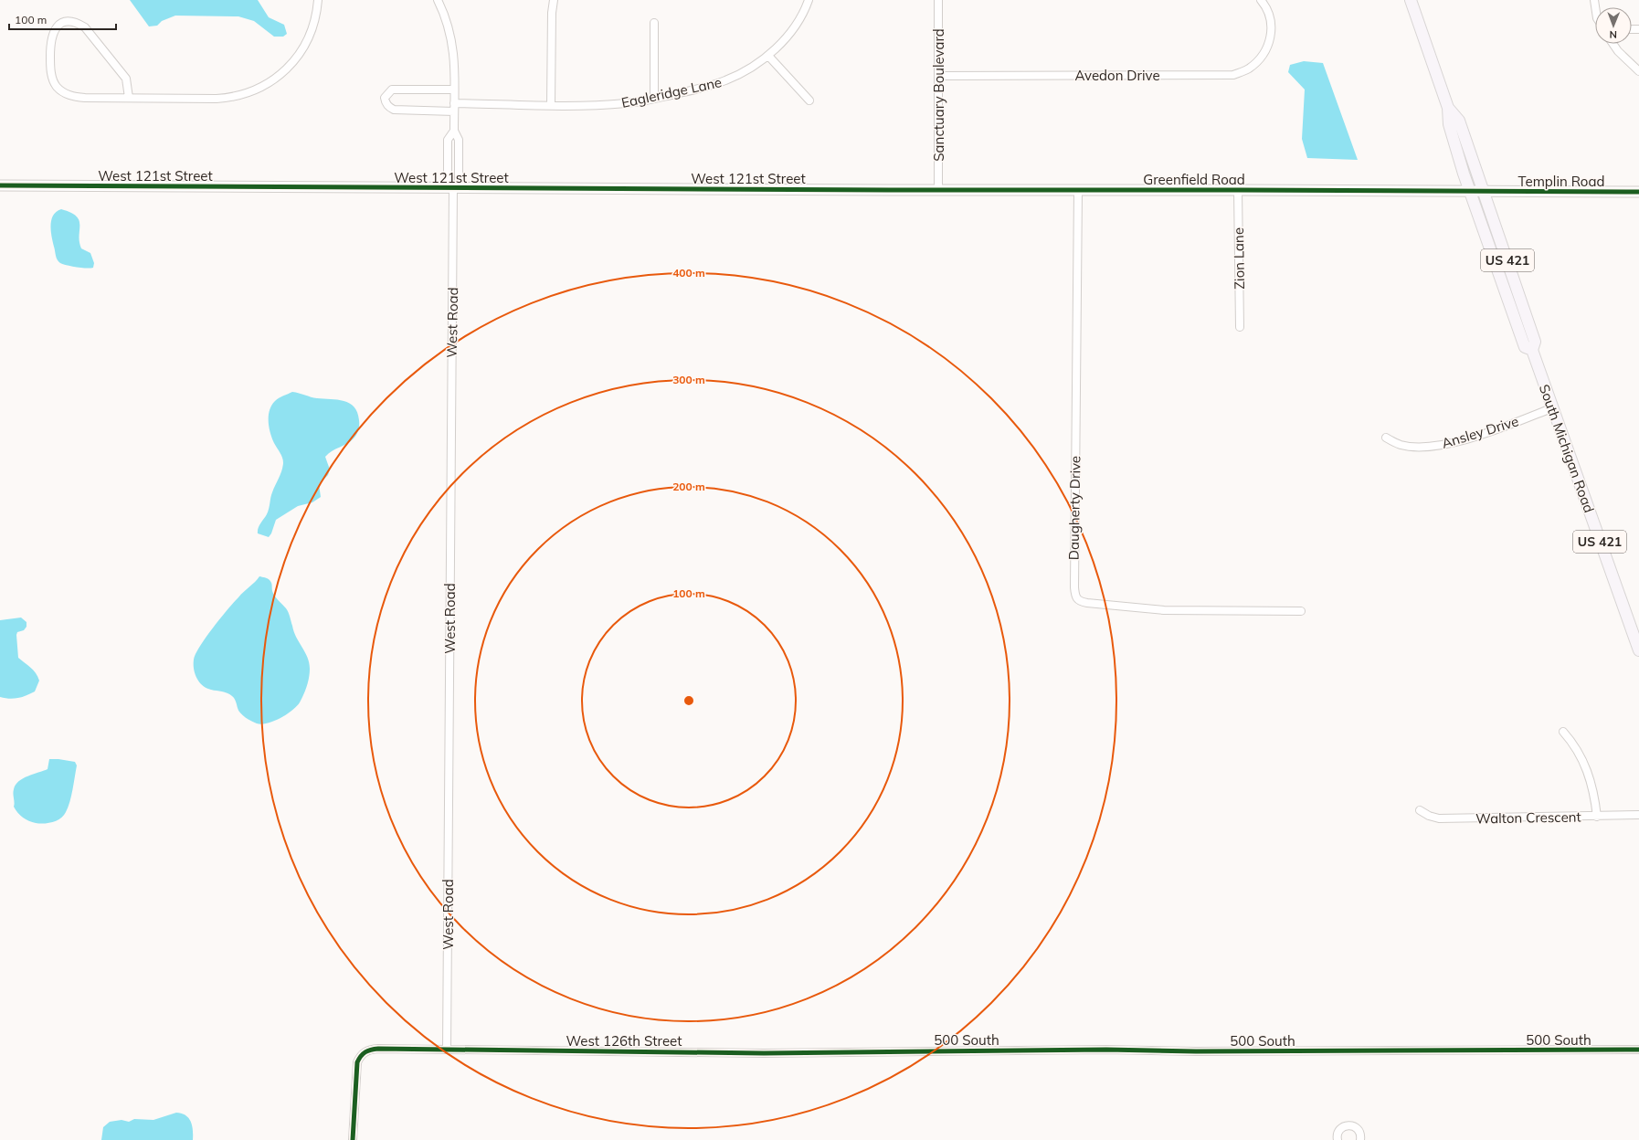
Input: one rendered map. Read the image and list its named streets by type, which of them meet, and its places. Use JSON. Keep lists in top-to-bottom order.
{
  "streets": {
    "main road": ["US 421", "South Michigan Road"],
    "street": [
      "Avedon Drive",
      "Eagleridge Lane",
      "Sanctuary Boulevard",
      "West 121st Street",
      "Greenfield Road",
      "Templin Road",
      "Zion Lane",
      "West Road",
      "Ansley Drive",
      "Daugherty Drive",
      "Walton Crescent",
      "500 South",
      "West 126th Street"
    ]
  },
  "crossings": [
    ["Avedon Drive", "Sanctuary Boulevard"],
    ["Eagleridge Lane", "West Road"],
    ["Sanctuary Boulevard", "Greenfield Road"],
    ["West 121st Street", "Greenfield Road"],
    ["West 121st Street", "West Road"],
    ["Greenfield Road", "Templin Road"],
    ["Greenfield Road", "Zion Lane"],
    ["Greenfield Road", "South Michigan Road"],
    ["Greenfield Road", "Daugherty Drive"],
    ["Templin Road", "South Michigan Road"],
    ["West Road", "West 126th Street"],
    ["Ansley Drive", "South Michigan Road"],
    ["500 South", "West 126th Street"]
  ],
  "scale_bar": "100 m",
  "north": "bottom",
  "rings": [
    "400 m",
    "300 m",
    "200 m",
    "100 m"
  ]
}
